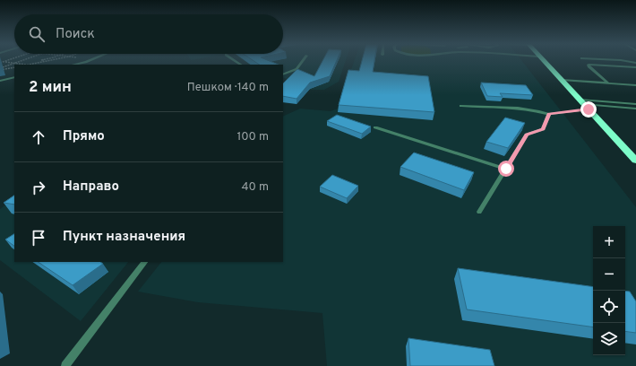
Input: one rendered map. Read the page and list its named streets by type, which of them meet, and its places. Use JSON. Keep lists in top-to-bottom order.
{
  "page": {
    "search": "Поиск",
    "heading": ["2 мин", "Пешком · 140 m"],
    "list": [
      ["Прямо", "100 m"],
      ["Направо", "40 m"],
      "Пункт назначения"
    ],
    "map_buttons": ["+", "−"]
  }
}
